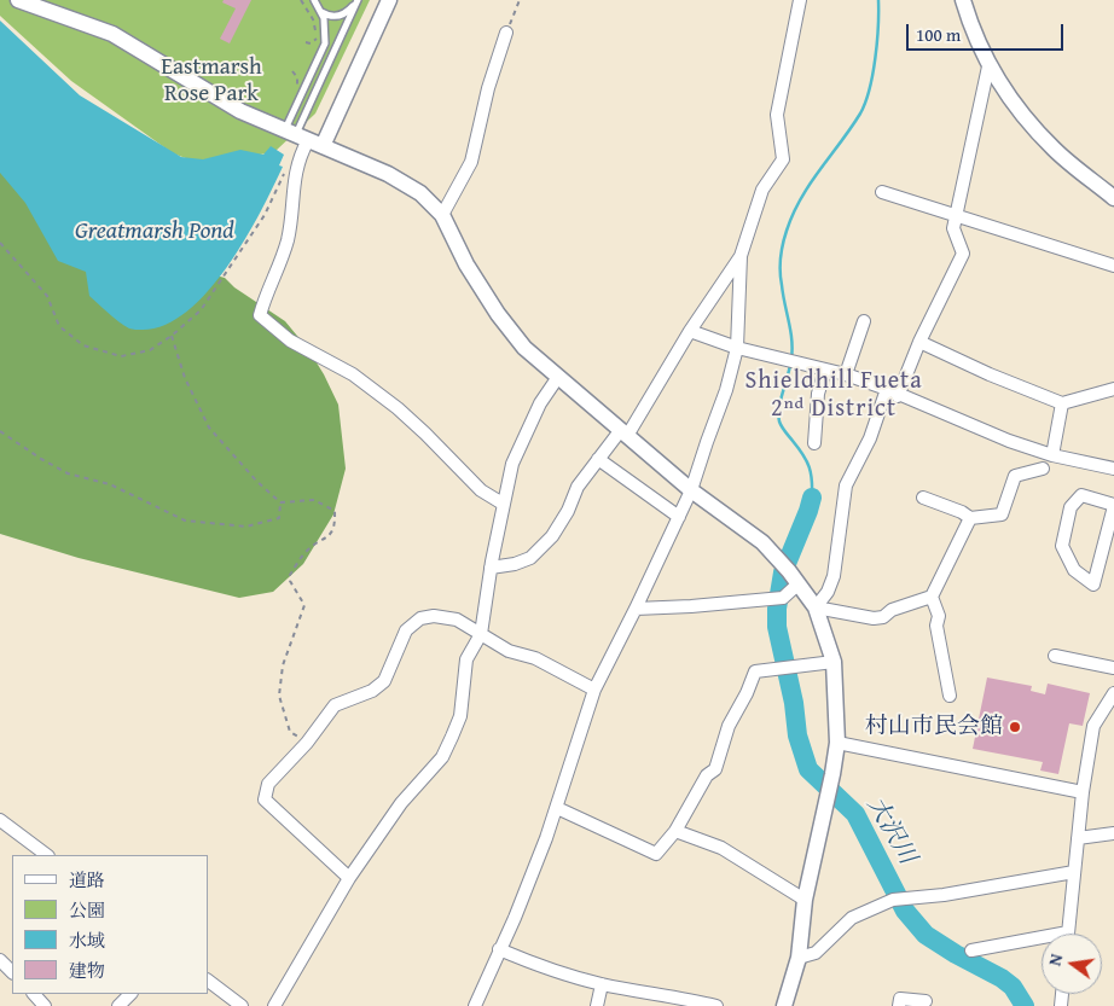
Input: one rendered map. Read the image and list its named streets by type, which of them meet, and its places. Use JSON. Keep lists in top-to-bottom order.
{
  "districts": ["Shieldhill Fueta 2ⁿᵈ District"],
  "water": ["Greatmarsh Pond", "大沢川"],
  "parks": ["Eastmarsh Rose Park"],
  "places": ["村山市民会館"],
  "legend": [
    "道路",
    "公園",
    "水域",
    "建物"
  ],
  "scale_bar": "100 m",
  "north": "left"
}
